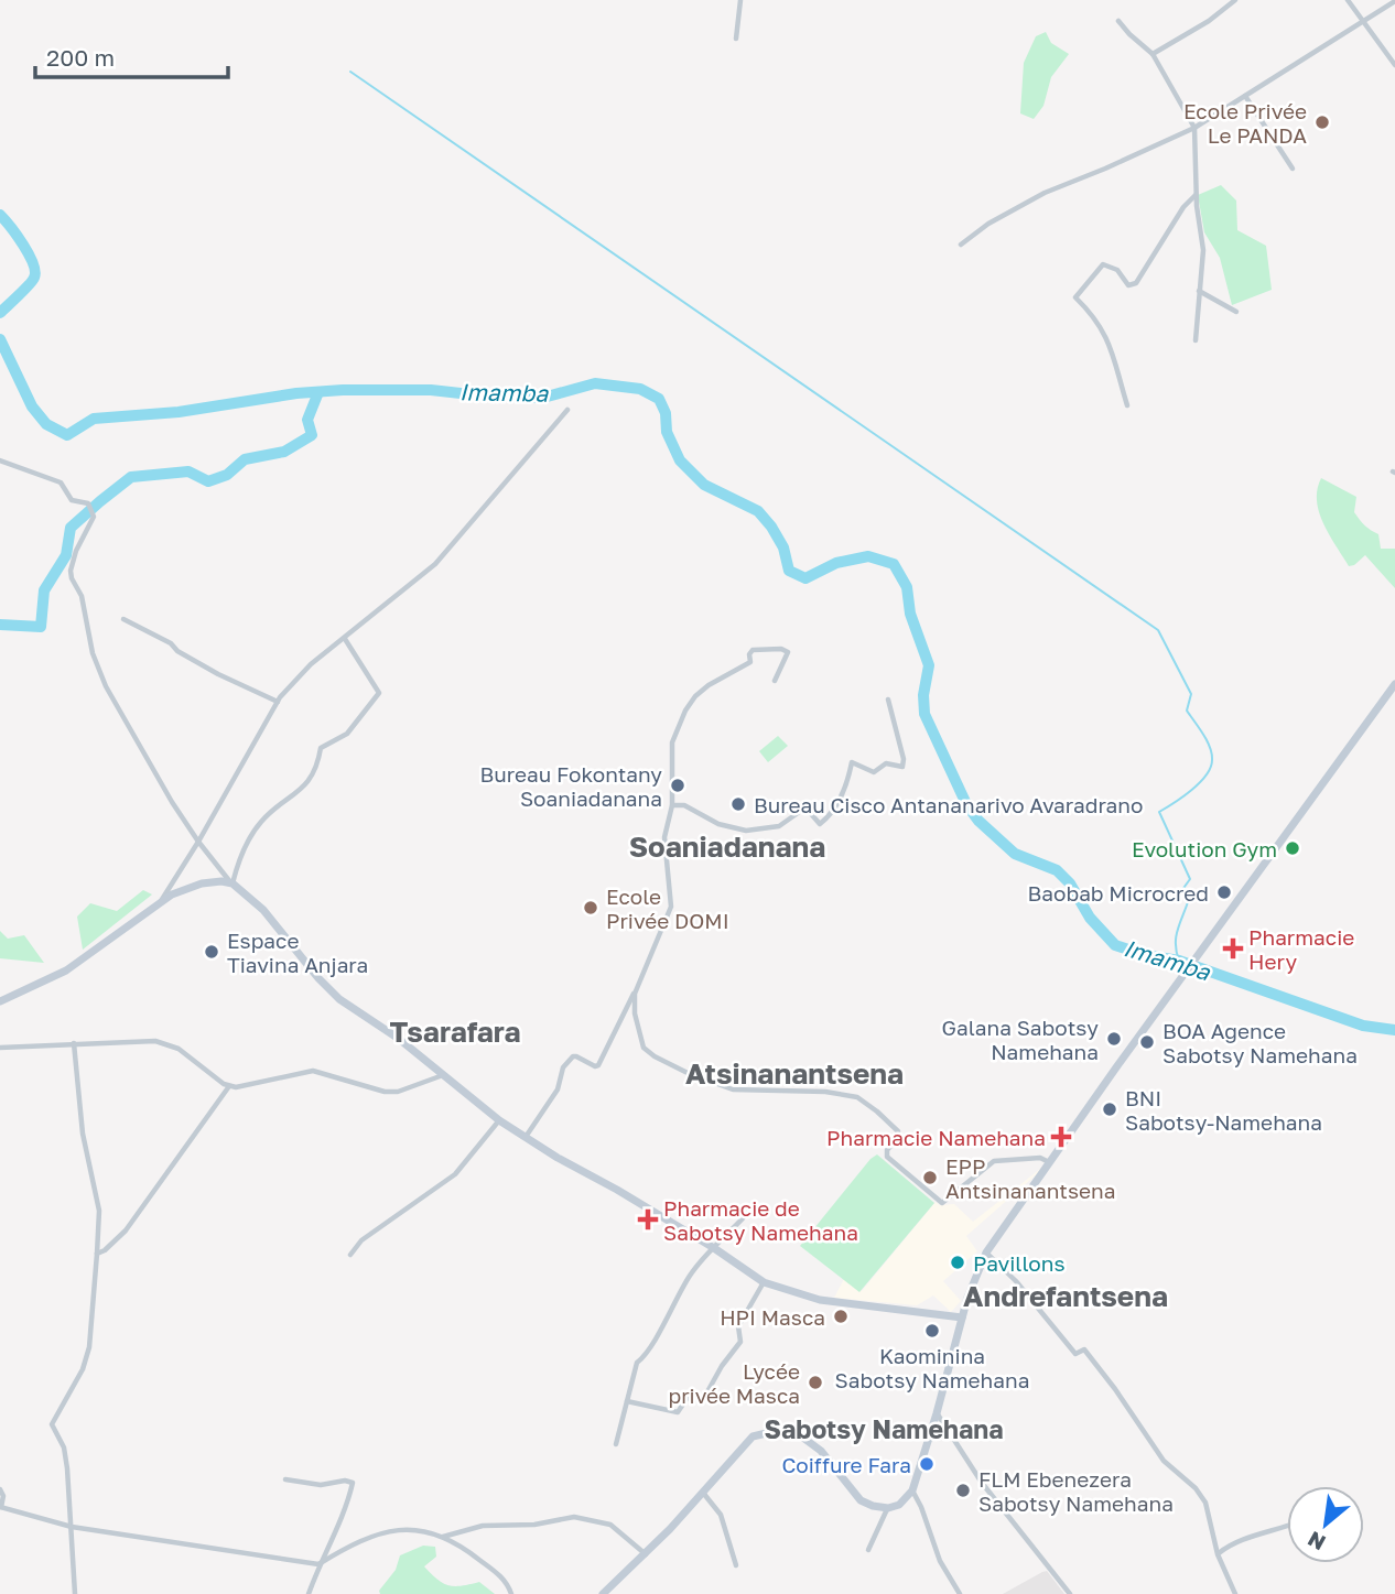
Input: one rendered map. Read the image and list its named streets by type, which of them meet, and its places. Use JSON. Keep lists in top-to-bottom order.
{
  "districts": [
    "Soaniadanana",
    "Tsarafara",
    "Atsinanantsena",
    "Andrefantsena",
    "Sabotsy Namehana"
  ],
  "water": ["Imamba"],
  "places": {
    "other": [
      "Ecole Privée Le PANDA",
      "Bureau Fokontany Soaniadanana",
      "Bureau Cisco Antananarivo Avaradrano",
      "Evolution Gym",
      "Baobab Microcred",
      "Ecole Privée DOMI",
      "Espace Tiavina Anjara",
      "Galana Sabotsy Namehana",
      "BOA Agence Sabotsy Namehana",
      "BNI Sabotsy-Namehana",
      "EPP Antsinanantsena",
      "Pavillons",
      "HPI Masca",
      "Kaominina Sabotsy Namehana",
      "Lycée privée Masca",
      "Coiffure Fara",
      "FLM Ebenezera Sabotsy Namehana"
    ],
    "health": ["Pharmacie Hery", "Pharmacie Namehana", "Pharmacie de Sabotsy Namehana"]
  },
  "scale_bar": "200 m",
  "north": "bottom left"
}
